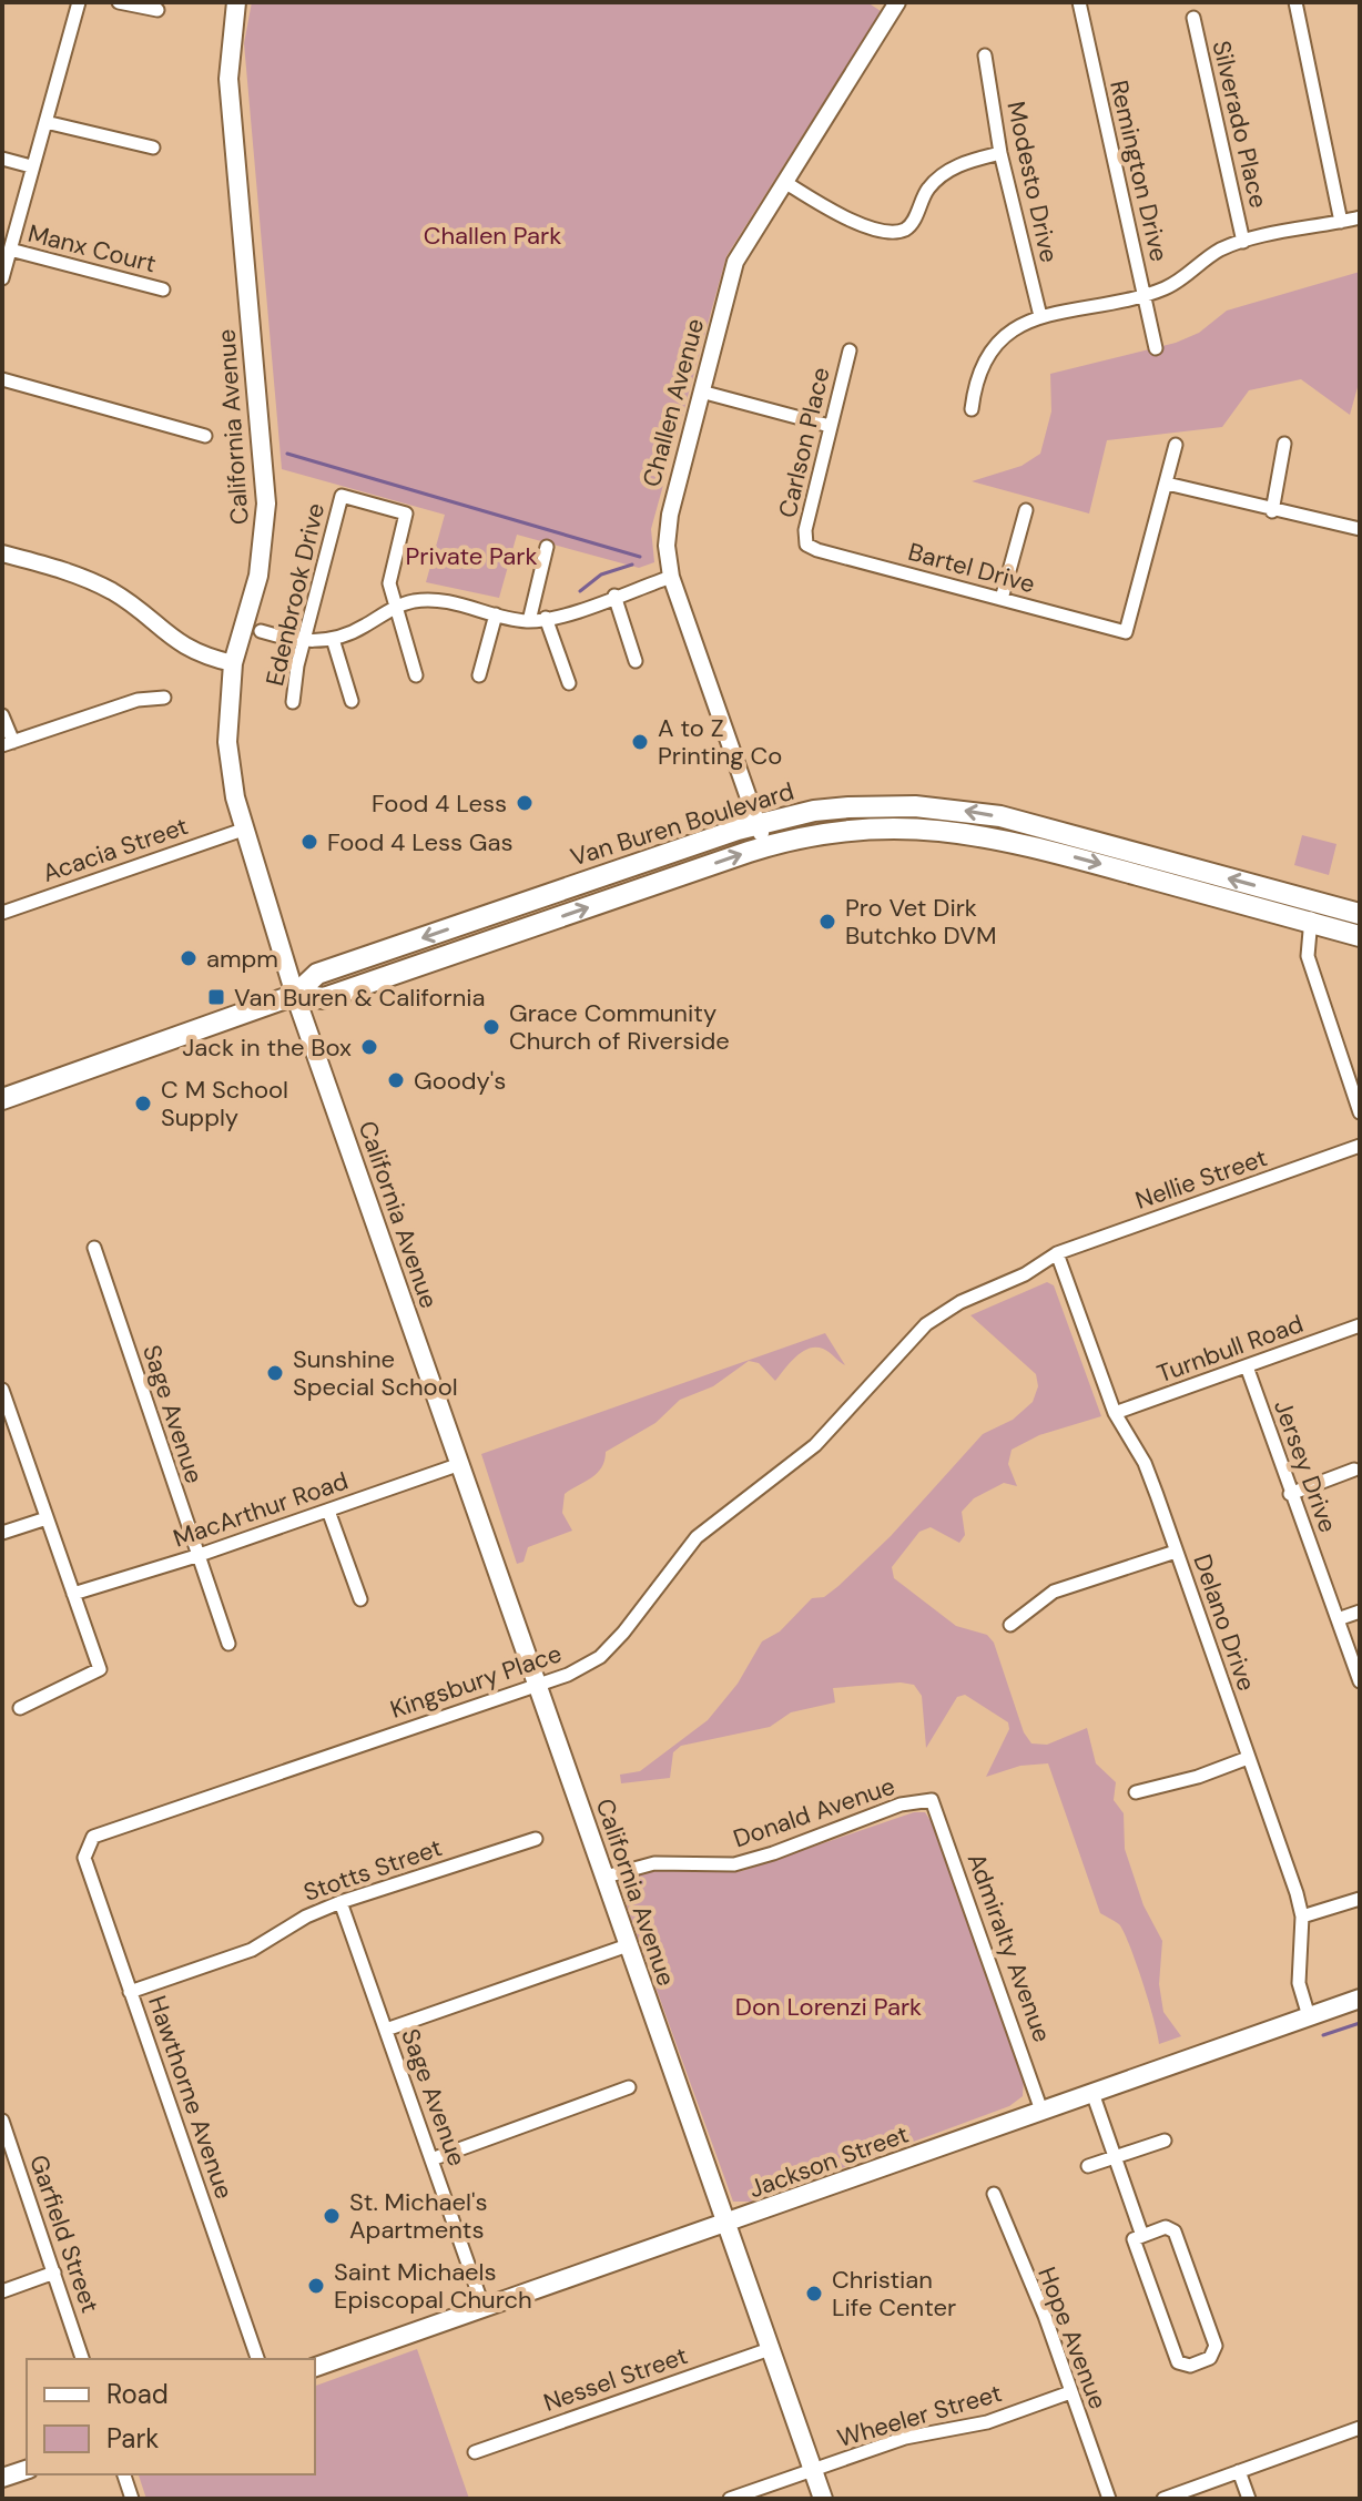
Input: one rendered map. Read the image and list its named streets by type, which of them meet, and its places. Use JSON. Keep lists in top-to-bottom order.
{
  "streets": {
    "main road": ["California Avenue", "Van Buren Boulevard", "Jackson Street"],
    "street": [
      "Silverado Place",
      "Remington Drive",
      "Modesto Drive",
      "Manx Court",
      "Challen Avenue",
      "Carlson Place",
      "Bartel Drive",
      "Edenbrook Drive",
      "Acacia Street",
      "Nellie Street",
      "Turnbull Road",
      "Sage Avenue",
      "Jersey Drive",
      "MacArthur Road",
      "Delano Drive",
      "Kingsbury Place",
      "Donald Avenue",
      "Stotts Street",
      "Admiralty Avenue",
      "Hawthorne Avenue",
      "Garfield Street",
      "Hope Avenue",
      "Nessel Street",
      "Wheeler Street"
    ]
  },
  "crossings": [
    ["Challen Avenue", "Van Buren Boulevard"],
    ["California Avenue", "Van Buren Boulevard"],
    ["California Avenue", "Acacia Street"],
    ["California Avenue", "MacArthur Road"],
    ["California Avenue", "Kingsbury Place"],
    ["California Avenue", "Donald Avenue"],
    ["California Avenue", "Jackson Street"],
    ["California Avenue", "Nessel Street"],
    ["California Avenue", "Wheeler Street"],
    ["Carlson Place", "Bartel Drive"],
    ["Nellie Street", "Delano Drive"],
    ["Nellie Street", "Kingsbury Place"],
    ["Turnbull Road", "Jersey Drive"],
    ["Turnbull Road", "Delano Drive"],
    ["Sage Avenue", "MacArthur Road"],
    ["Sage Avenue", "Stotts Street"],
    ["Sage Avenue", "Jackson Street"],
    ["Delano Drive", "Kingsbury Place"],
    ["Delano Drive", "Jackson Street"],
    ["Kingsbury Place", "Hawthorne Avenue"],
    ["Donald Avenue", "Admiralty Avenue"],
    ["Stotts Street", "Hawthorne Avenue"],
    ["Admiralty Avenue", "Jackson Street"],
    ["Hope Avenue", "Wheeler Street"]
  ],
  "parks": ["Challen Park", "Private Park", "Don Lorenzi Park"],
  "places": {
    "other": [
      "A to Z Printing Co",
      "Food 4 Less",
      "Food 4 Less Gas",
      "Pro Vet Dirk Butchko DVM",
      "ampm",
      "Grace Community Church of Riverside",
      "Jack in the Box",
      "Goody's",
      "C M School Supply",
      "Sunshine Special School",
      "St. Michael's Apartments",
      "Saint Michaels Episcopal Church",
      "Christian Life Center"
    ],
    "transit": ["Van Buren & California"]
  },
  "legend": ["Road", "Park"]
}
